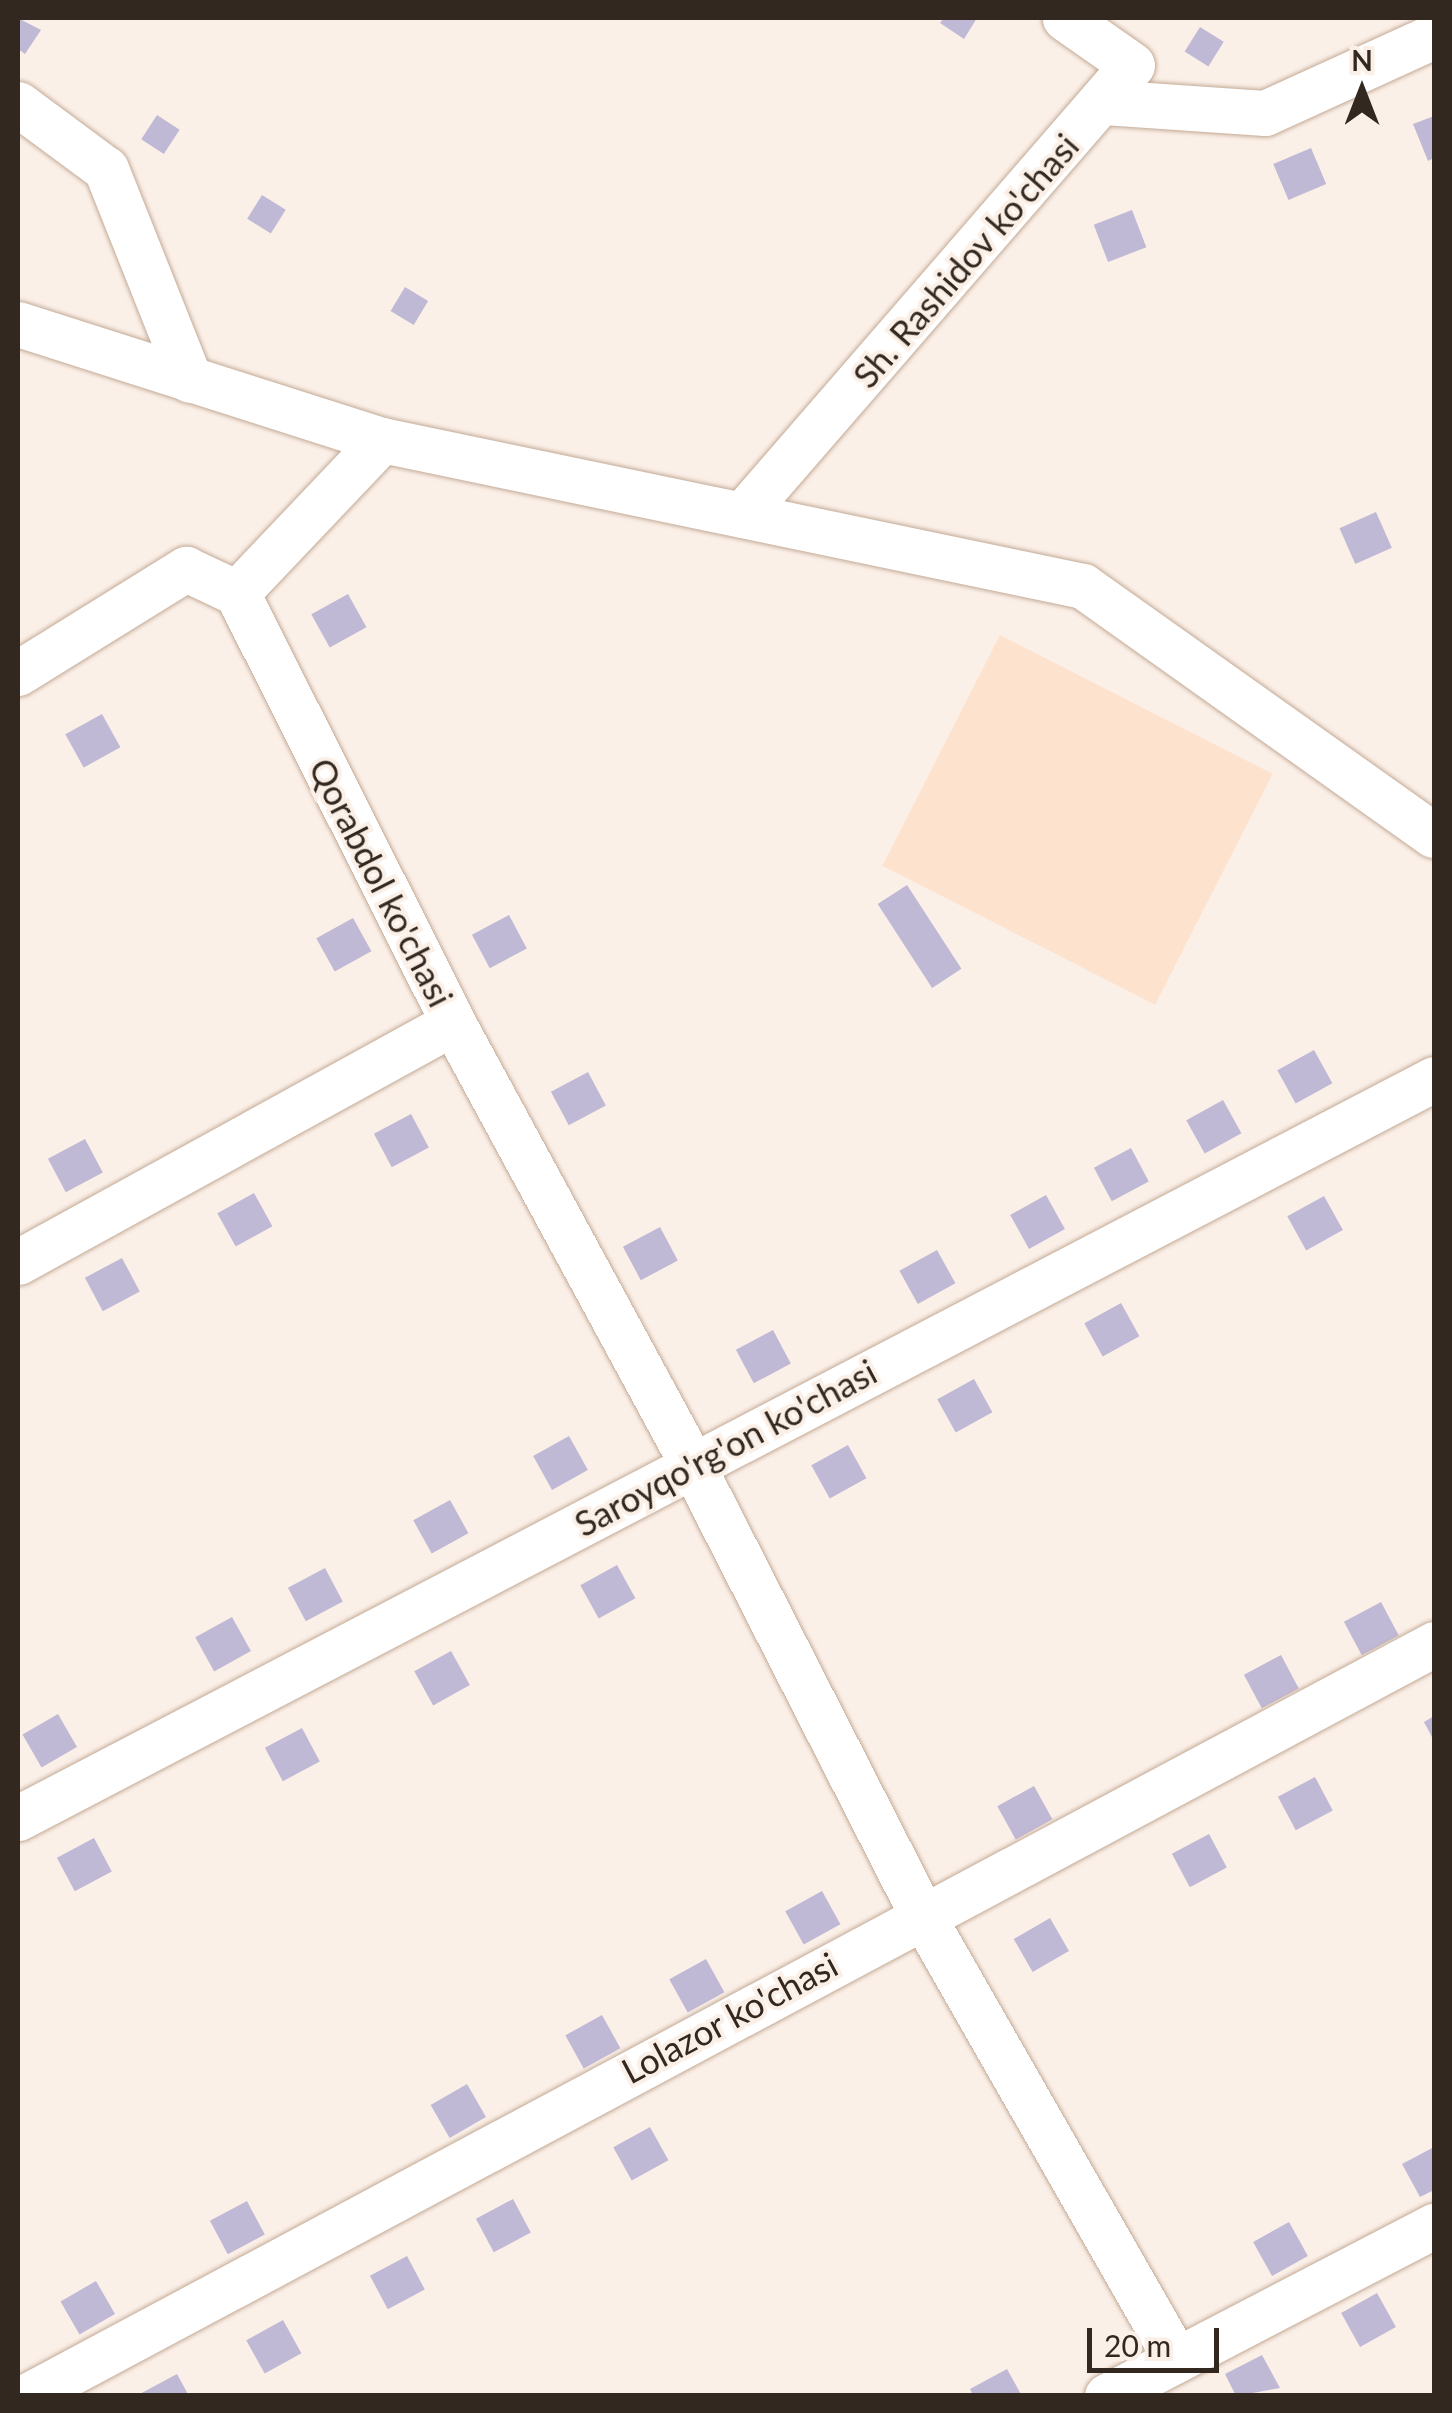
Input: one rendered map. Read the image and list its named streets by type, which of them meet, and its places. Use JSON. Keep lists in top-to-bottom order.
{
  "streets": {
    "street": [
      "Sh. Rashidov ko'chasi",
      "Qorabdol ko'chasi",
      "Saroyqo'rg'on ko'chasi",
      "Lolazor ko'chasi"
    ]
  },
  "scale_bar": "20 m",
  "north": "top"
}
